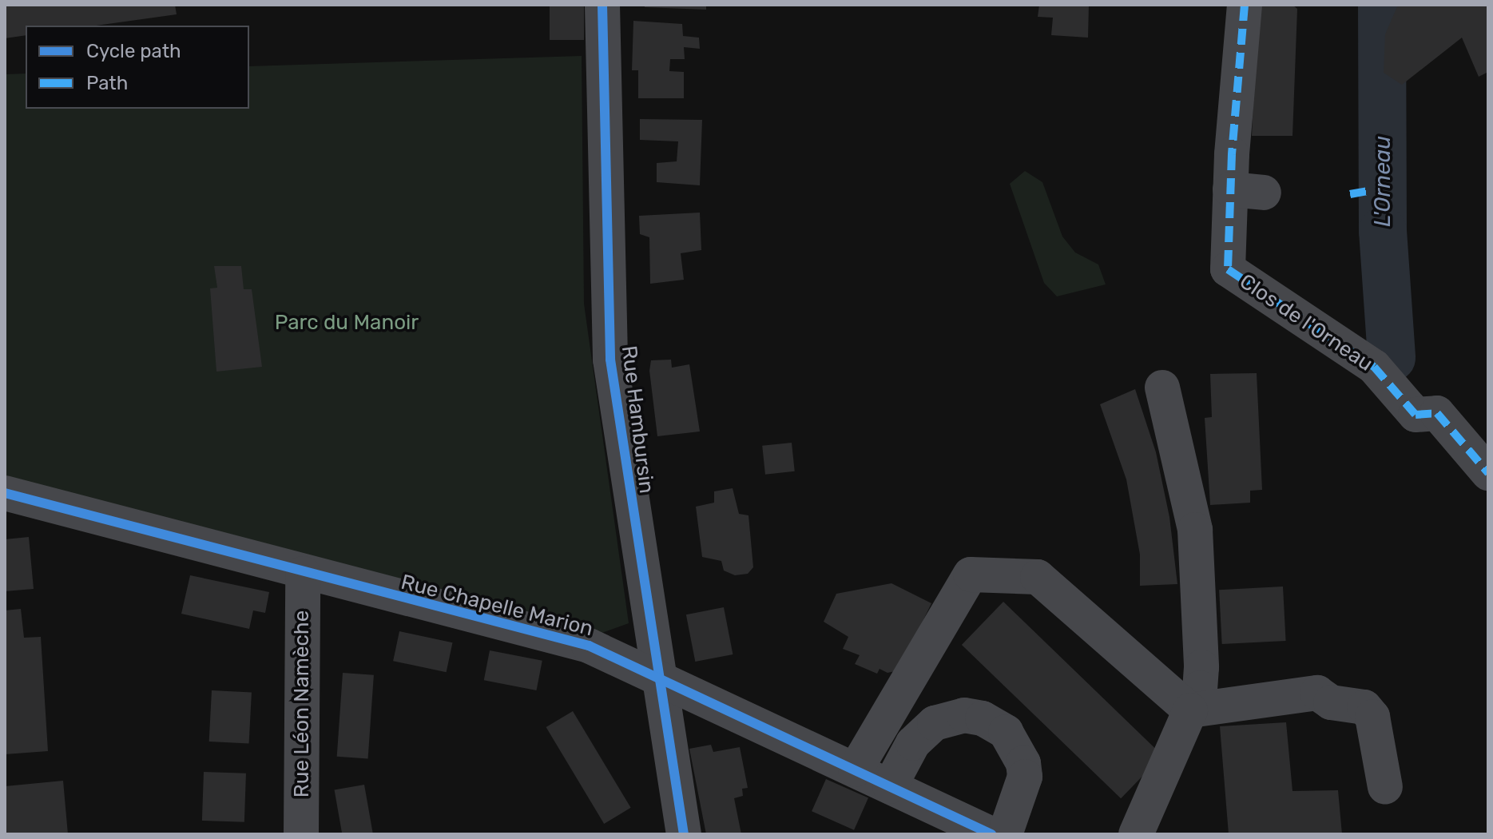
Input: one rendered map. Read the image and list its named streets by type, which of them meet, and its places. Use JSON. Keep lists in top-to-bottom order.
{
  "streets": {
    "street": [
      "Clos de l'Orneau",
      "Rue Hambursin",
      "Rue Chapelle Marion",
      "Rue Léon Namèche"
    ]
  },
  "crossings": [
    ["Rue Hambursin", "Rue Chapelle Marion"],
    ["Rue Chapelle Marion", "Rue Léon Namèche"]
  ],
  "water": ["L'Orneau"],
  "parks": ["Parc du Manoir"],
  "legend": ["Cycle path", "Path"]
}
